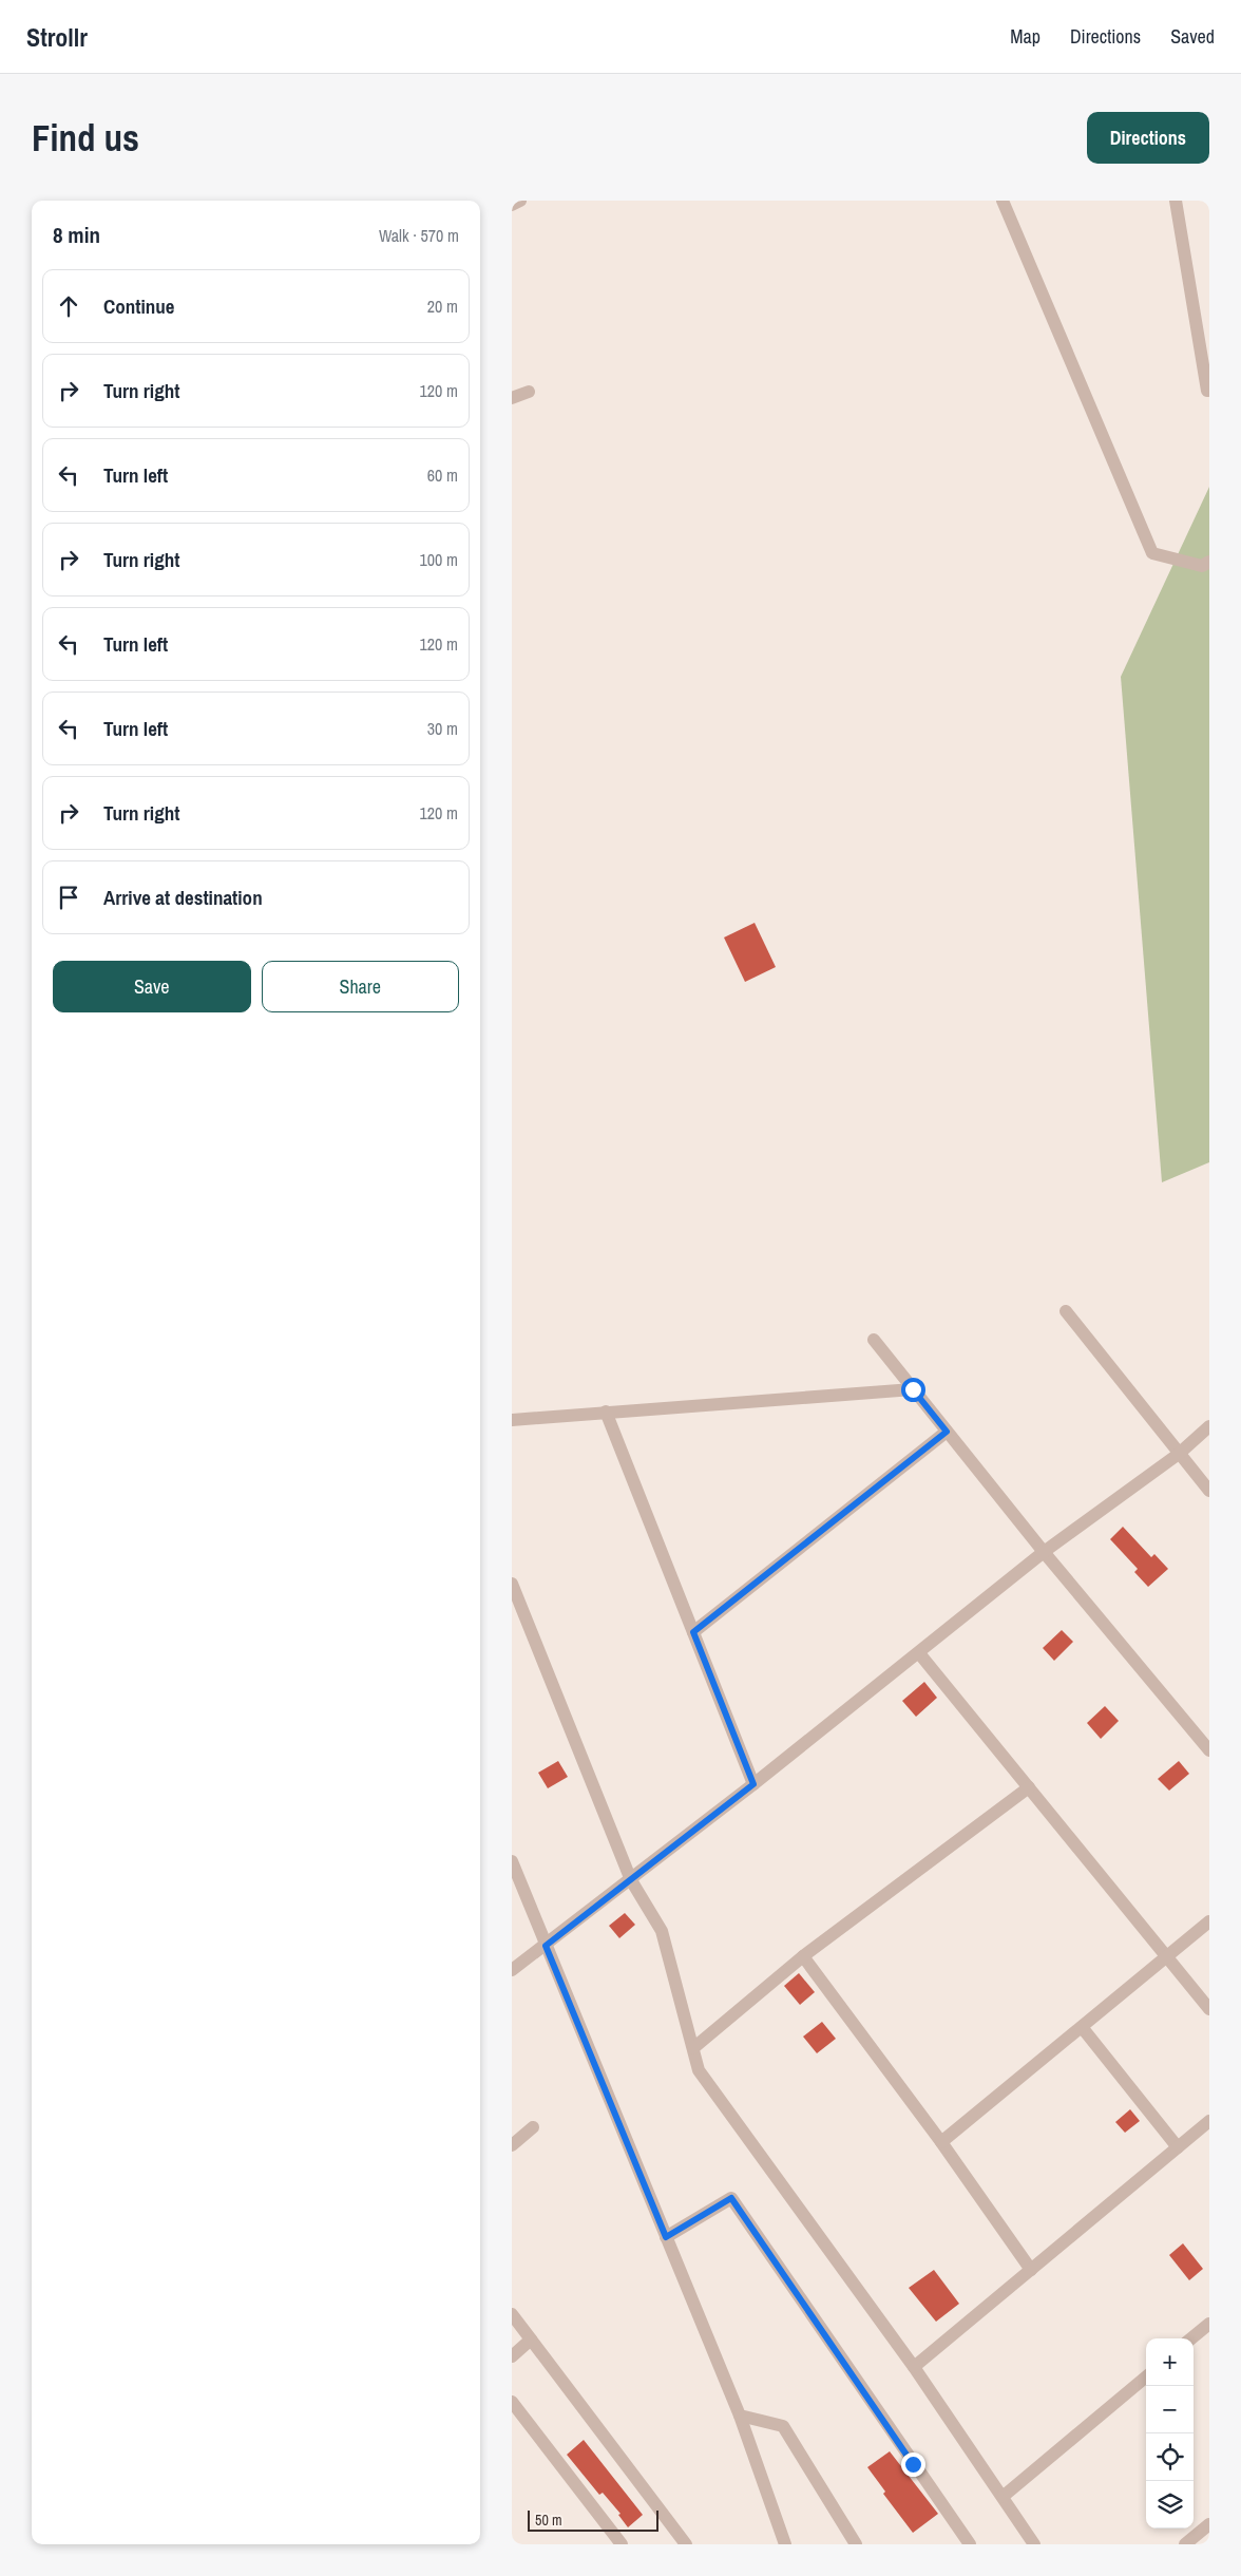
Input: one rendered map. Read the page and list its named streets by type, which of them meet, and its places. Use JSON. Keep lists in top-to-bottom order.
{
  "scale_bar": "50 m",
  "page": {
    "header": "Strollr",
    "nav": ["Map", "Directions", "Saved"],
    "buttons": [
      "Directions",
      ["Save", "Share"]
    ],
    "title": "Find us",
    "heading": ["8 min", "Walk · 570 m"],
    "list": [
      ["Continue", "20 m"],
      ["Turn right", "120 m"],
      ["Turn left", "60 m"],
      ["Turn right", "100 m"],
      ["Turn left", "120 m"],
      ["Turn left", "30 m"],
      ["Turn right", "120 m"],
      "Arrive at destination"
    ],
    "map_buttons": ["+", "−"],
    "scale": "50 m"
  }
}
